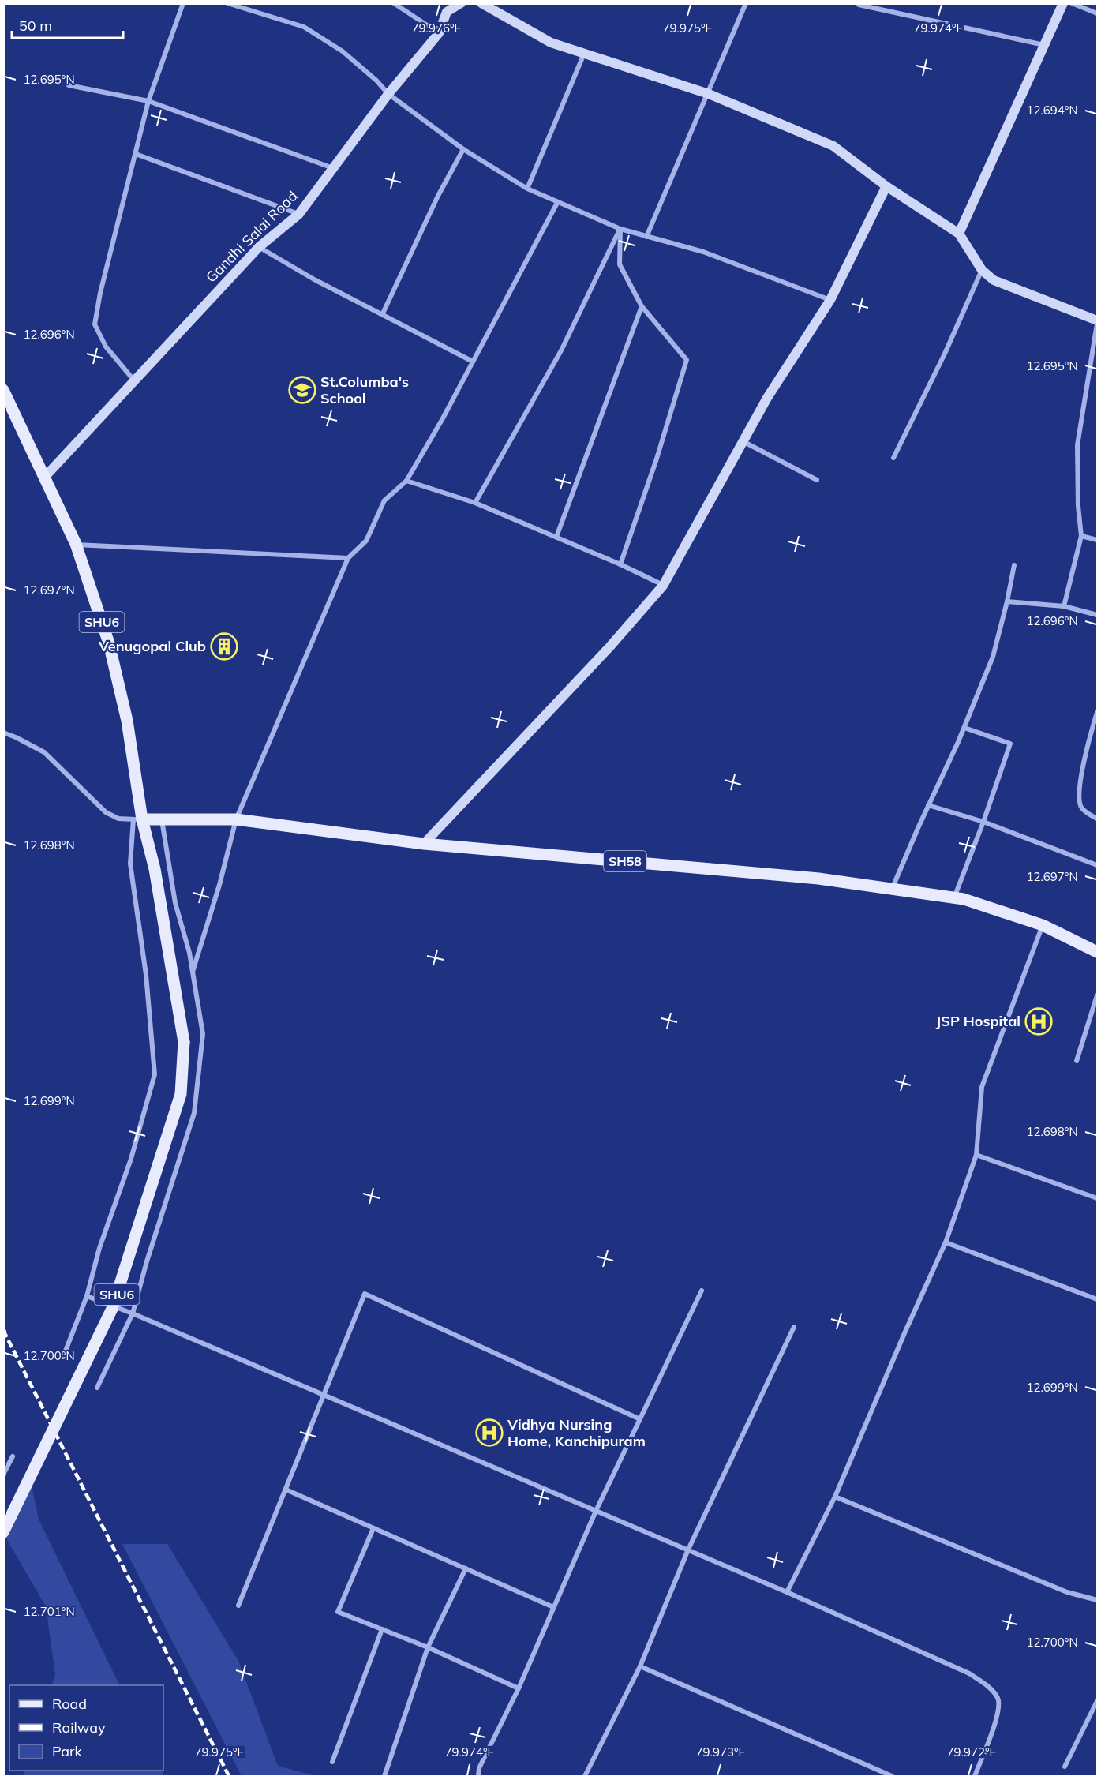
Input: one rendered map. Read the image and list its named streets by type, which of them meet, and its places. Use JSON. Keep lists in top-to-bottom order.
{
  "streets": {
    "main road": ["SHU6", "SH58"],
    "street": ["Gandhi Salai Road"]
  },
  "crossings": [
    ["Gandhi Salai Road", "SHU6"],
    ["SHU6", "SH58"]
  ],
  "places": {
    "school or university": ["St.Columba's School"],
    "building": ["Venugopal Club"],
    "hospital": ["JSP Hospital", "Vidhya Nursing Home, Kanchipuram"]
  },
  "legend": ["Road", "Railway", "Park"],
  "scale_bar": "50 m",
  "coordinates": [
    "79.976°E",
    "79.975°E",
    "79.974°E",
    "12.695°N",
    "12.694°N",
    "12.696°N",
    "12.697°N",
    "12.698°N",
    "12.699°N",
    "12.700°N",
    "12.701°N",
    "79.973°E",
    "79.972°E"
  ]
}
